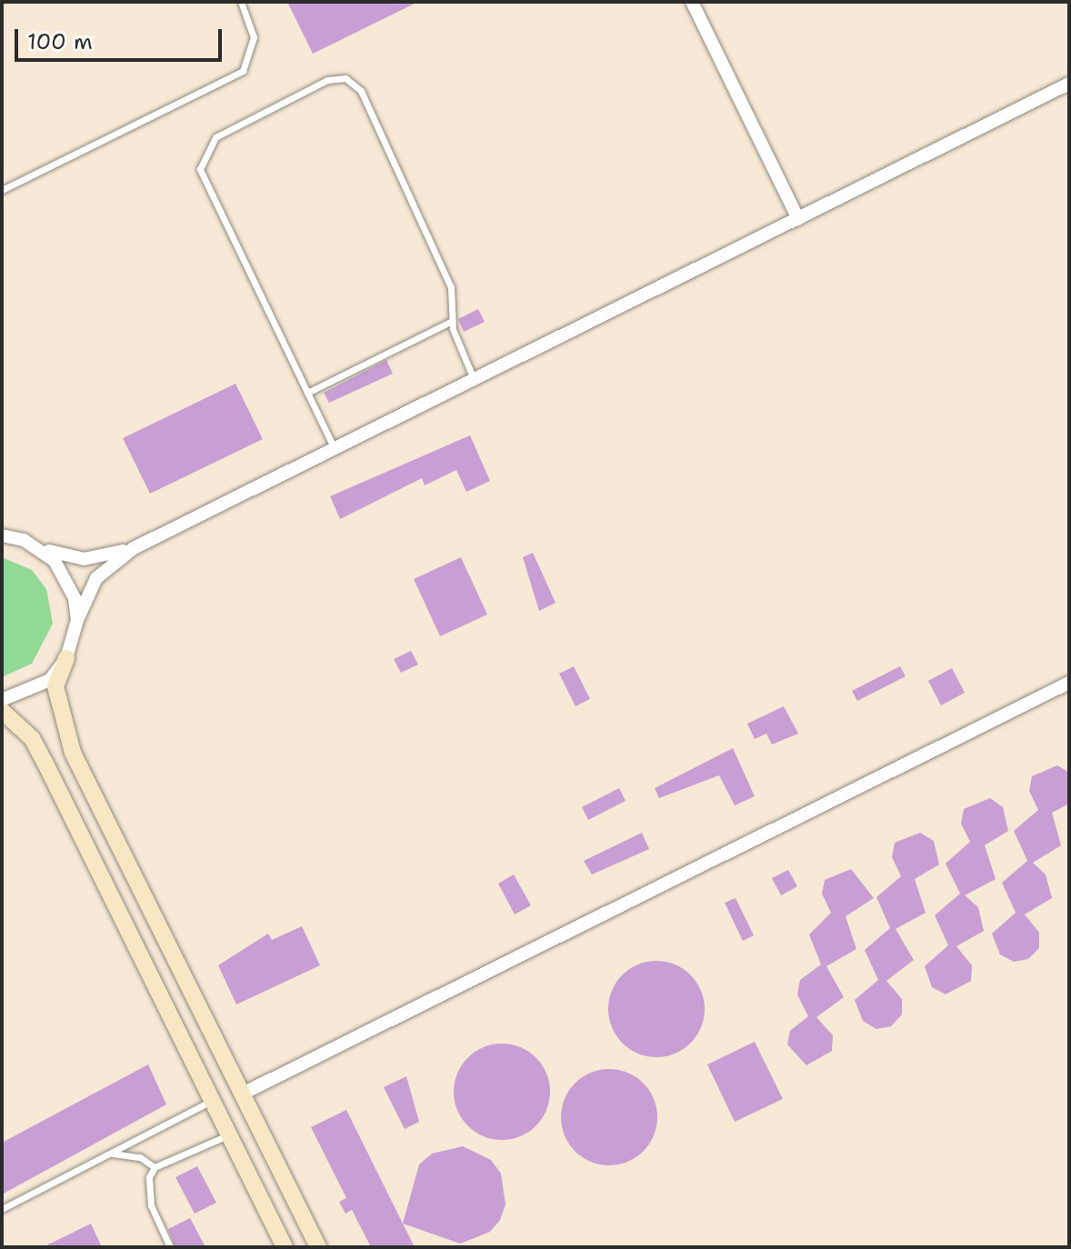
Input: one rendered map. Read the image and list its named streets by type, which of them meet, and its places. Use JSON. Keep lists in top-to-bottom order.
{
  "scale_bar": "100 m"
}
